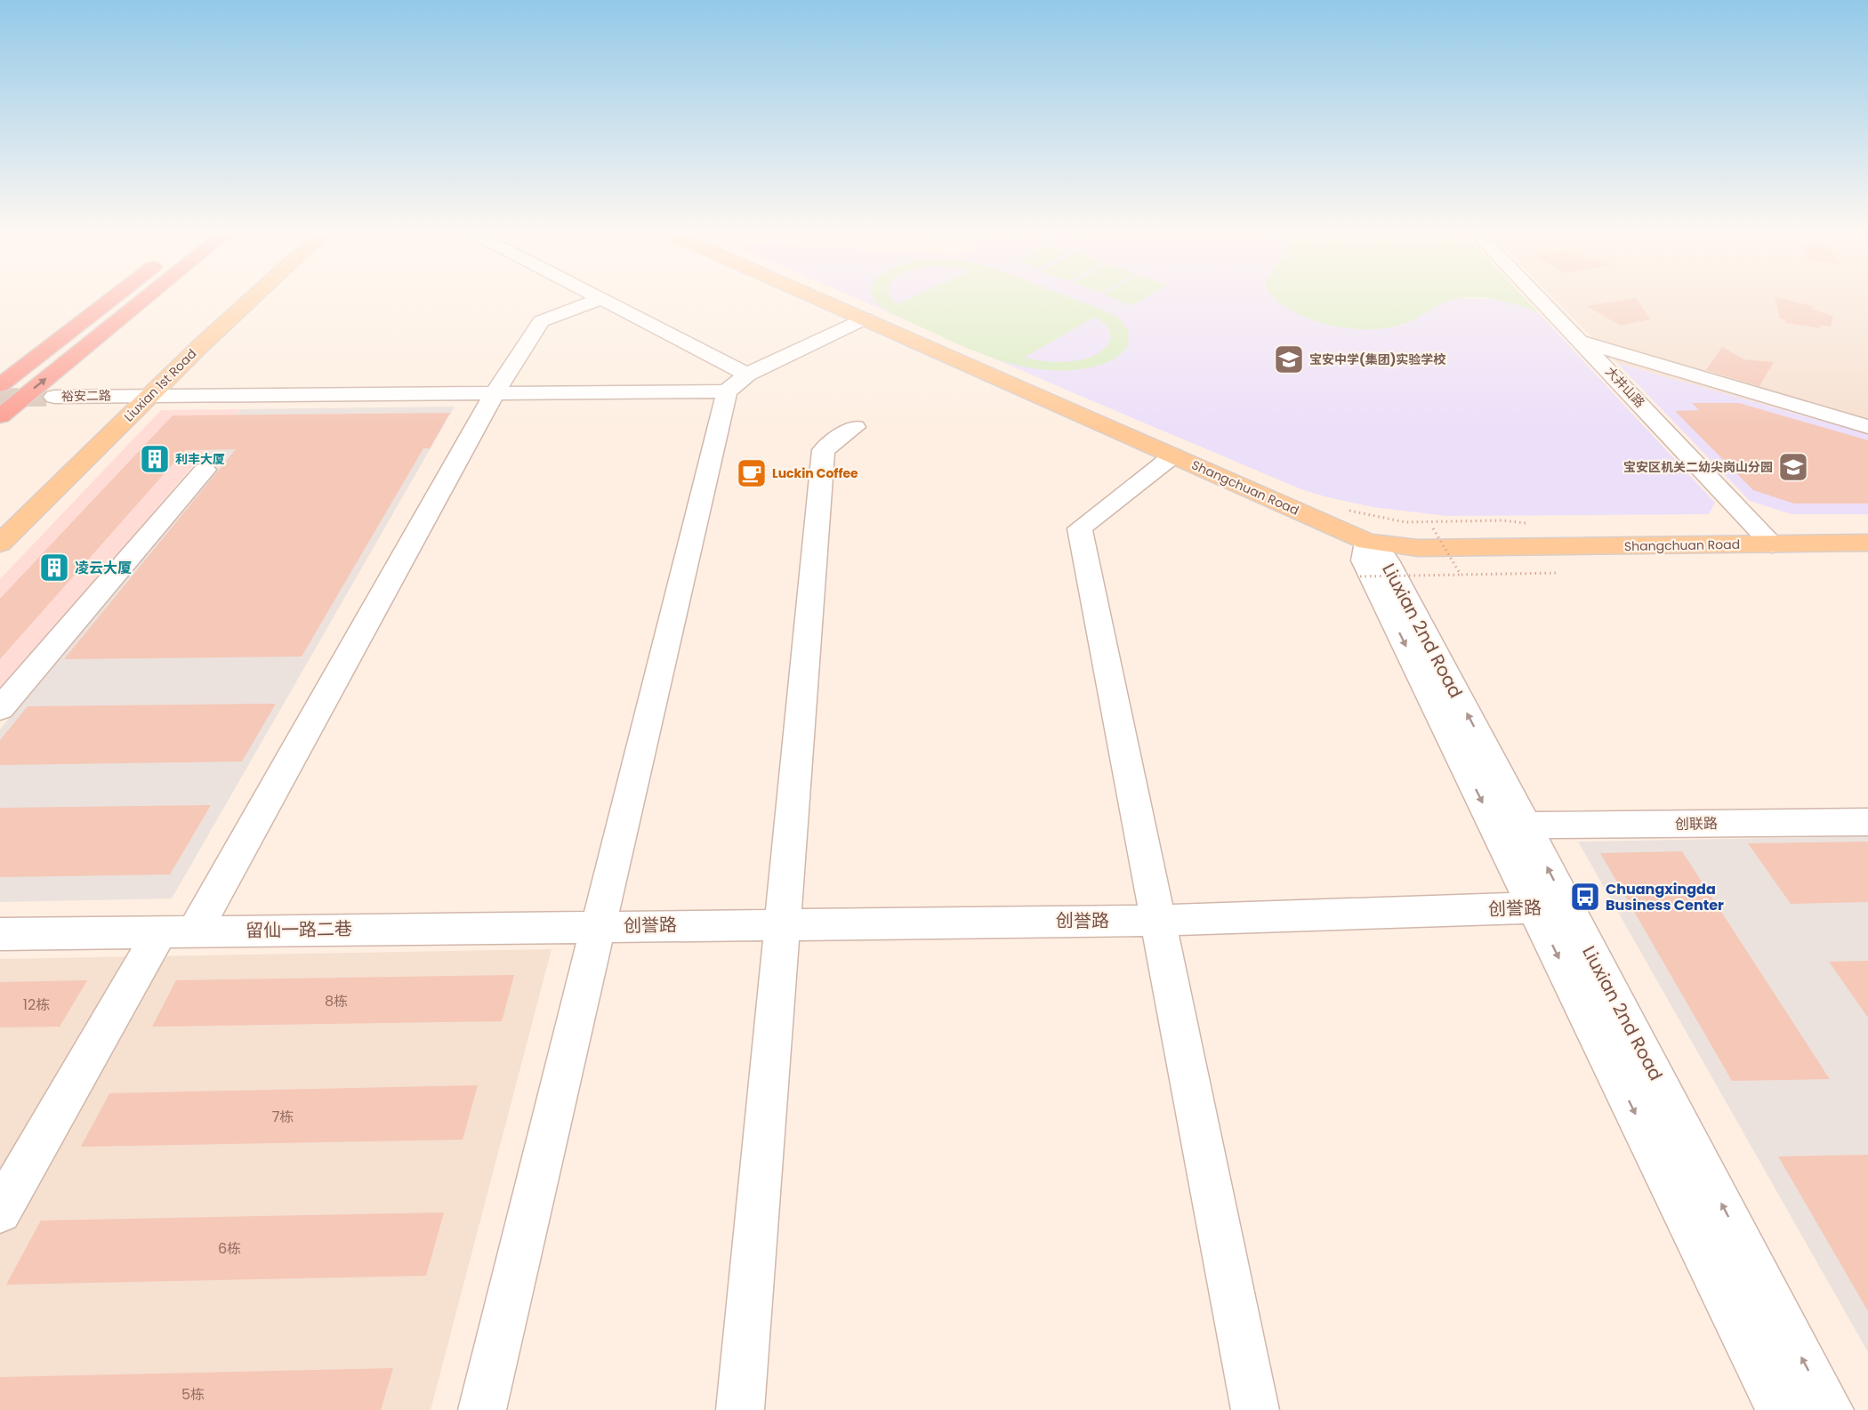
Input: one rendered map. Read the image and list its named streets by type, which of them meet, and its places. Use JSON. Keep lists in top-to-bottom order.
{
  "streets": {
    "main road": ["Liuxian 1st Road", "Shangchuan Road"],
    "street": [
      "大井山路",
      "裕安二路",
      "Liuxian 2nd Road",
      "创联路",
      "创誉路",
      "留仙一路二巷"
    ]
  },
  "crossings": [
    ["Liuxian 1st Road", "裕安二路"],
    ["大井山路", "Shangchuan Road"],
    ["Shangchuan Road", "Liuxian 2nd Road"],
    ["Liuxian 2nd Road", "创联路"],
    ["Liuxian 2nd Road", "创誉路"],
    ["创誉路", "留仙一路二巷"]
  ],
  "places": {
    "school or university": ["宝安中学(集团)实验学校", "宝安区机关二幼尖岗山分园"],
    "building": ["利丰大厦", "凌云大厦"],
    "cafe": ["Luckin Coffee"],
    "bus stop": ["Chuangxingda Business Center"]
  },
  "house_numbers": [
    "8栋",
    "12栋",
    "7栋",
    "6栋",
    "5栋"
  ]
}
